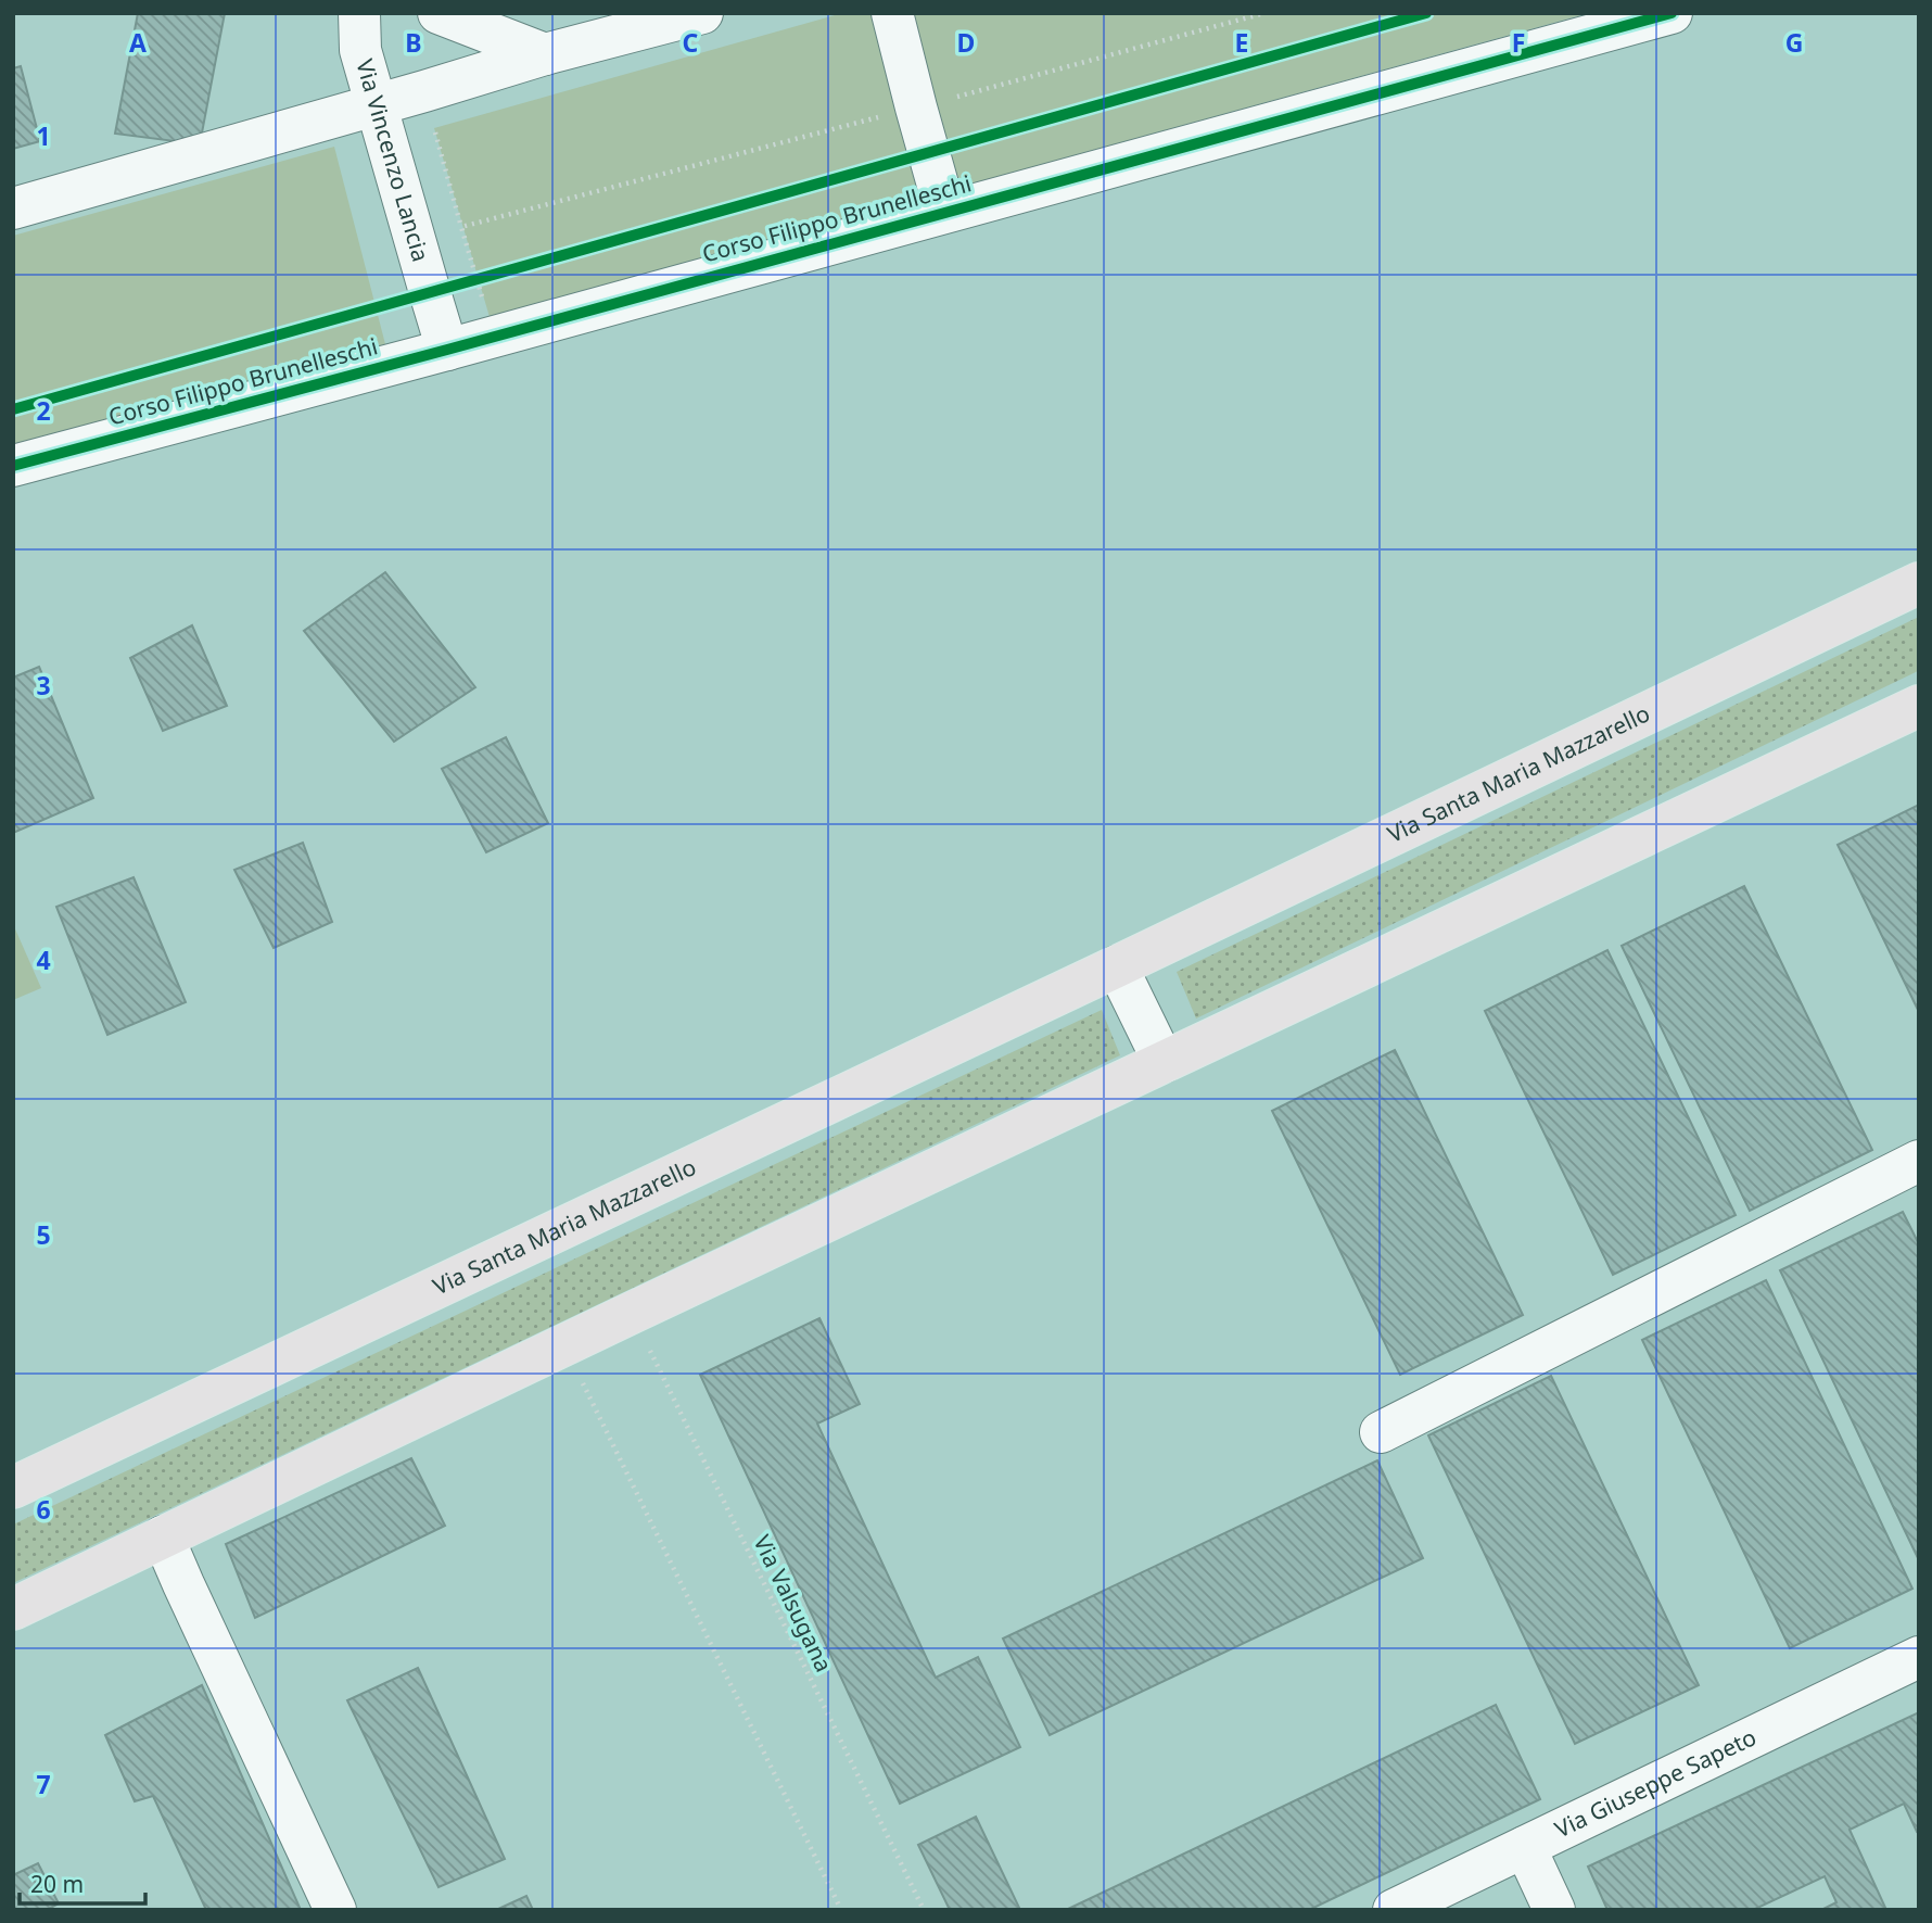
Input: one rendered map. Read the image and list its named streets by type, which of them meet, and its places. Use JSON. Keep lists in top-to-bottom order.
{
  "streets": {
    "main road": ["Via Santa Maria Mazzarello"],
    "street": ["Via Vincenzo Lancia", "Corso Filippo Brunelleschi", "Via Giuseppe Sapeto"],
    "path": ["Via Valsugana"]
  },
  "crossings": [
    ["Via Vincenzo Lancia", "Corso Filippo Brunelleschi"]
  ],
  "scale_bar": "20 m",
  "grid": {
    "columns": [
      "A",
      "B",
      "C",
      "D",
      "E",
      "F",
      "G"
    ],
    "rows": [
      "1",
      "2",
      "3",
      "4",
      "5",
      "6",
      "7"
    ]
  }
}
